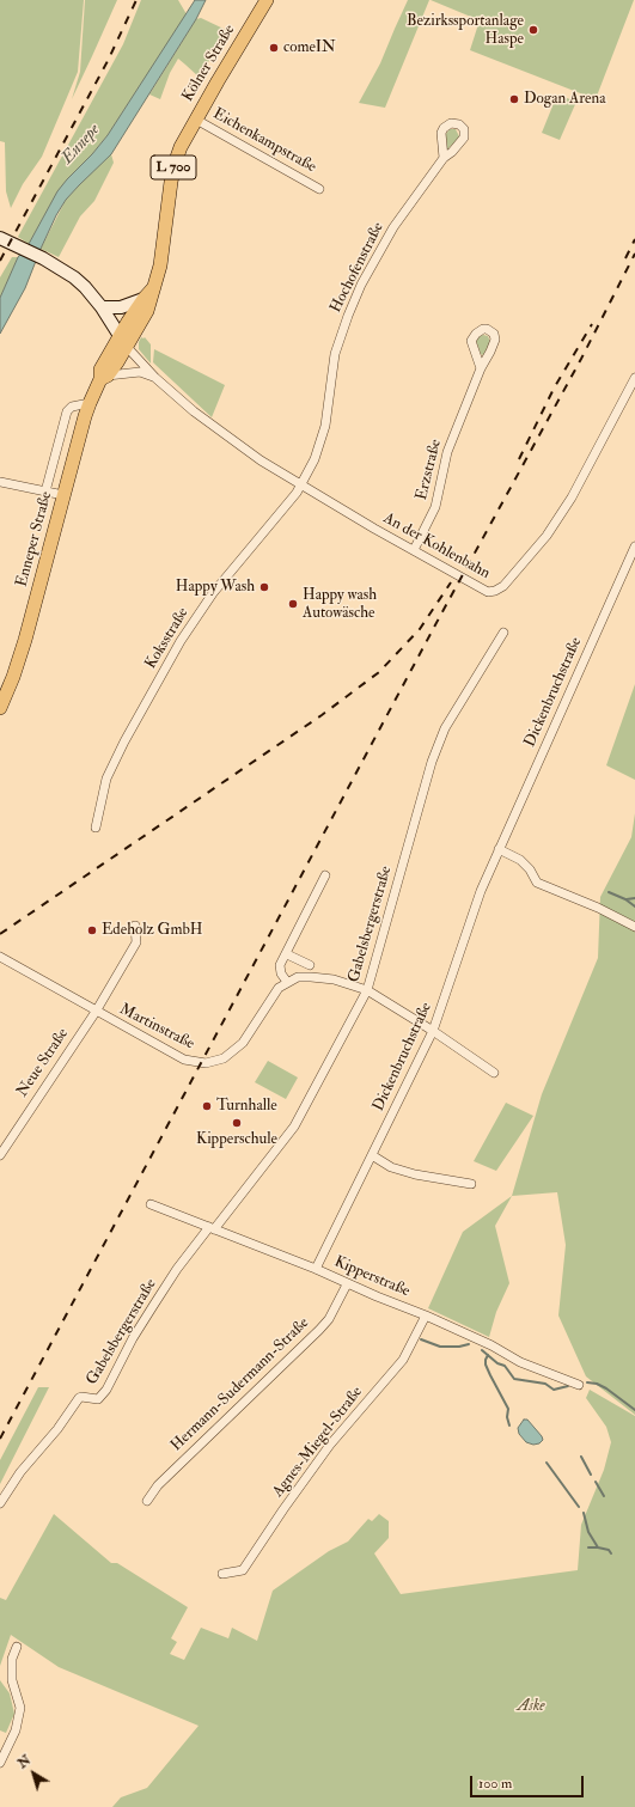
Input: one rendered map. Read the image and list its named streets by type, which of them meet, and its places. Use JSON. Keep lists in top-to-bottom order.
{
  "streets": {
    "main road": ["Kölner Straße", "L 700", "Enneper Straße"],
    "street": [
      "Eichenkampstraße",
      "Hochofenstraße",
      "Erzstraße",
      "An der Kohlenbahn",
      "Koksstraße",
      "Dickenbruchstraße",
      "Gabelsbergerstraße",
      "Martinstraße",
      "Neue Straße",
      "Kipperstraße",
      "Hermann-Sudermann-Straße",
      "Agnes-Miegel-Straße"
    ]
  },
  "crossings": [
    ["Kölner Straße", "Eichenkampstraße"],
    ["Kölner Straße", "Enneper Straße"],
    ["Eichenkampstraße", "Enneper Straße"],
    ["Hochofenstraße", "An der Kohlenbahn"],
    ["Hochofenstraße", "Koksstraße"],
    ["Erzstraße", "An der Kohlenbahn"],
    ["Enneper Straße", "An der Kohlenbahn"],
    ["An der Kohlenbahn", "Koksstraße"],
    ["Dickenbruchstraße", "Kipperstraße"],
    ["Gabelsbergerstraße", "Kipperstraße"],
    ["Martinstraße", "Neue Straße"],
    ["Kipperstraße", "Hermann-Sudermann-Straße"],
    ["Kipperstraße", "Agnes-Miegel-Straße"]
  ],
  "water": ["Ennepe"],
  "parks": ["Aske"],
  "places": [
    "Bezirkssportanlage Haspe",
    "comeIN",
    "Dogan Arena",
    "Happy Wash",
    "Happy wash Autowäsche",
    "Edeholz GmbH",
    "Turnhalle",
    "Kipperschule"
  ],
  "scale_bar": "100 m",
  "north": "top left"
}
